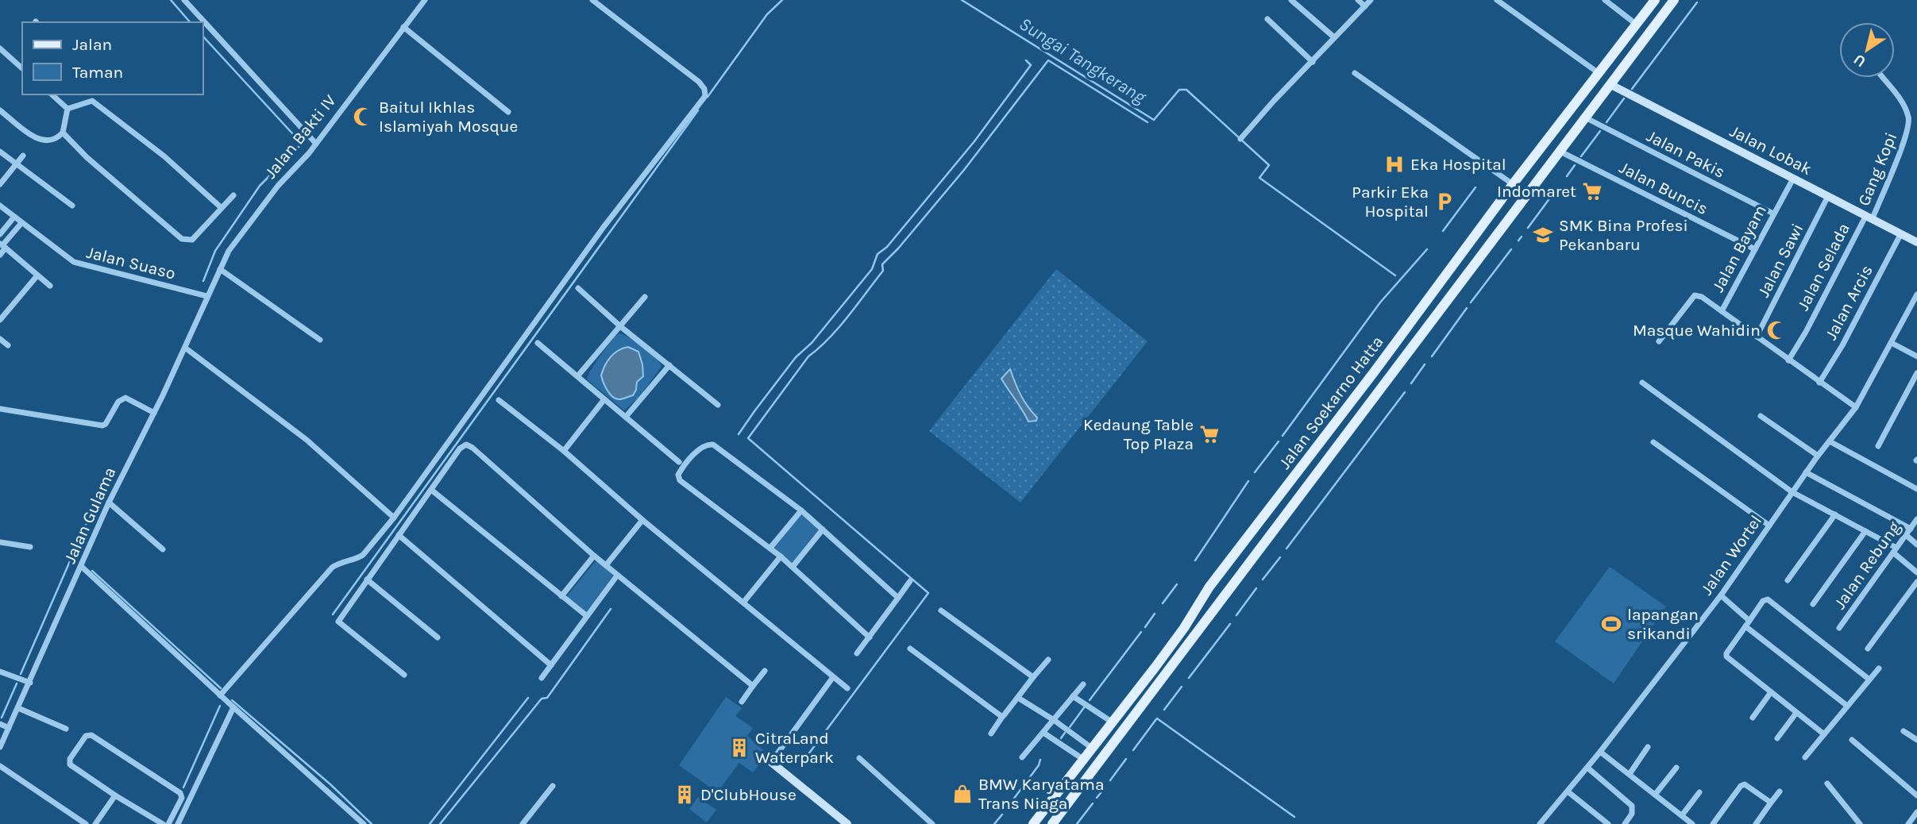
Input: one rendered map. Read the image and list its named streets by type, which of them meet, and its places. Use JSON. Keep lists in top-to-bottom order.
{
  "streets": {
    "main road": ["Jalan Lobak", "Jalan Soekarno Hatta"],
    "street": [
      "Jalan Bakti IV",
      "Jalan Pakis",
      "Gang Kopi",
      "Jalan Buncis",
      "Jalan Bayam",
      "Jalan Sawi",
      "Jalan Suaso",
      "Jalan Selada",
      "Jalan Arcis",
      "Jalan Gulama",
      "Jalan Wortel",
      "Jalan Rebung"
    ]
  },
  "crossings": [
    ["Jalan Bakti IV", "Jalan Suaso"],
    ["Jalan Bakti IV", "Jalan Gulama"],
    ["Jalan Lobak", "Gang Kopi"],
    ["Jalan Lobak", "Jalan Bayam"],
    ["Jalan Lobak", "Jalan Sawi"],
    ["Jalan Lobak", "Jalan Selada"],
    ["Jalan Lobak", "Jalan Arcis"],
    ["Jalan Lobak", "Jalan Soekarno Hatta"],
    ["Jalan Pakis", "Jalan Bayam"],
    ["Jalan Pakis", "Jalan Soekarno Hatta"],
    ["Gang Kopi", "Jalan Selada"],
    ["Jalan Buncis", "Jalan Bayam"],
    ["Jalan Buncis", "Jalan Soekarno Hatta"],
    ["Jalan Suaso", "Jalan Gulama"]
  ],
  "water": ["Sungai Tangkerang"],
  "places": {
    "mosque": ["Baitul Ikhlas Islamiyah Mosque", "Masque Wahidin"],
    "hospital": ["Eka Hospital"],
    "supermarket": ["Indomaret", "Kedaung Table Top Plaza"],
    "parking": ["Parkir Eka Hospital"],
    "school or university": ["SMK Bina Profesi Pekanbaru"],
    "sports": ["lapangan srikandi"],
    "building": ["CitraLand Waterpark", "D'ClubHouse"],
    "shop": ["BMW Karyatama Trans Niaga"]
  },
  "legend": ["Jalan", "Taman"],
  "north": "bottom left"
}
